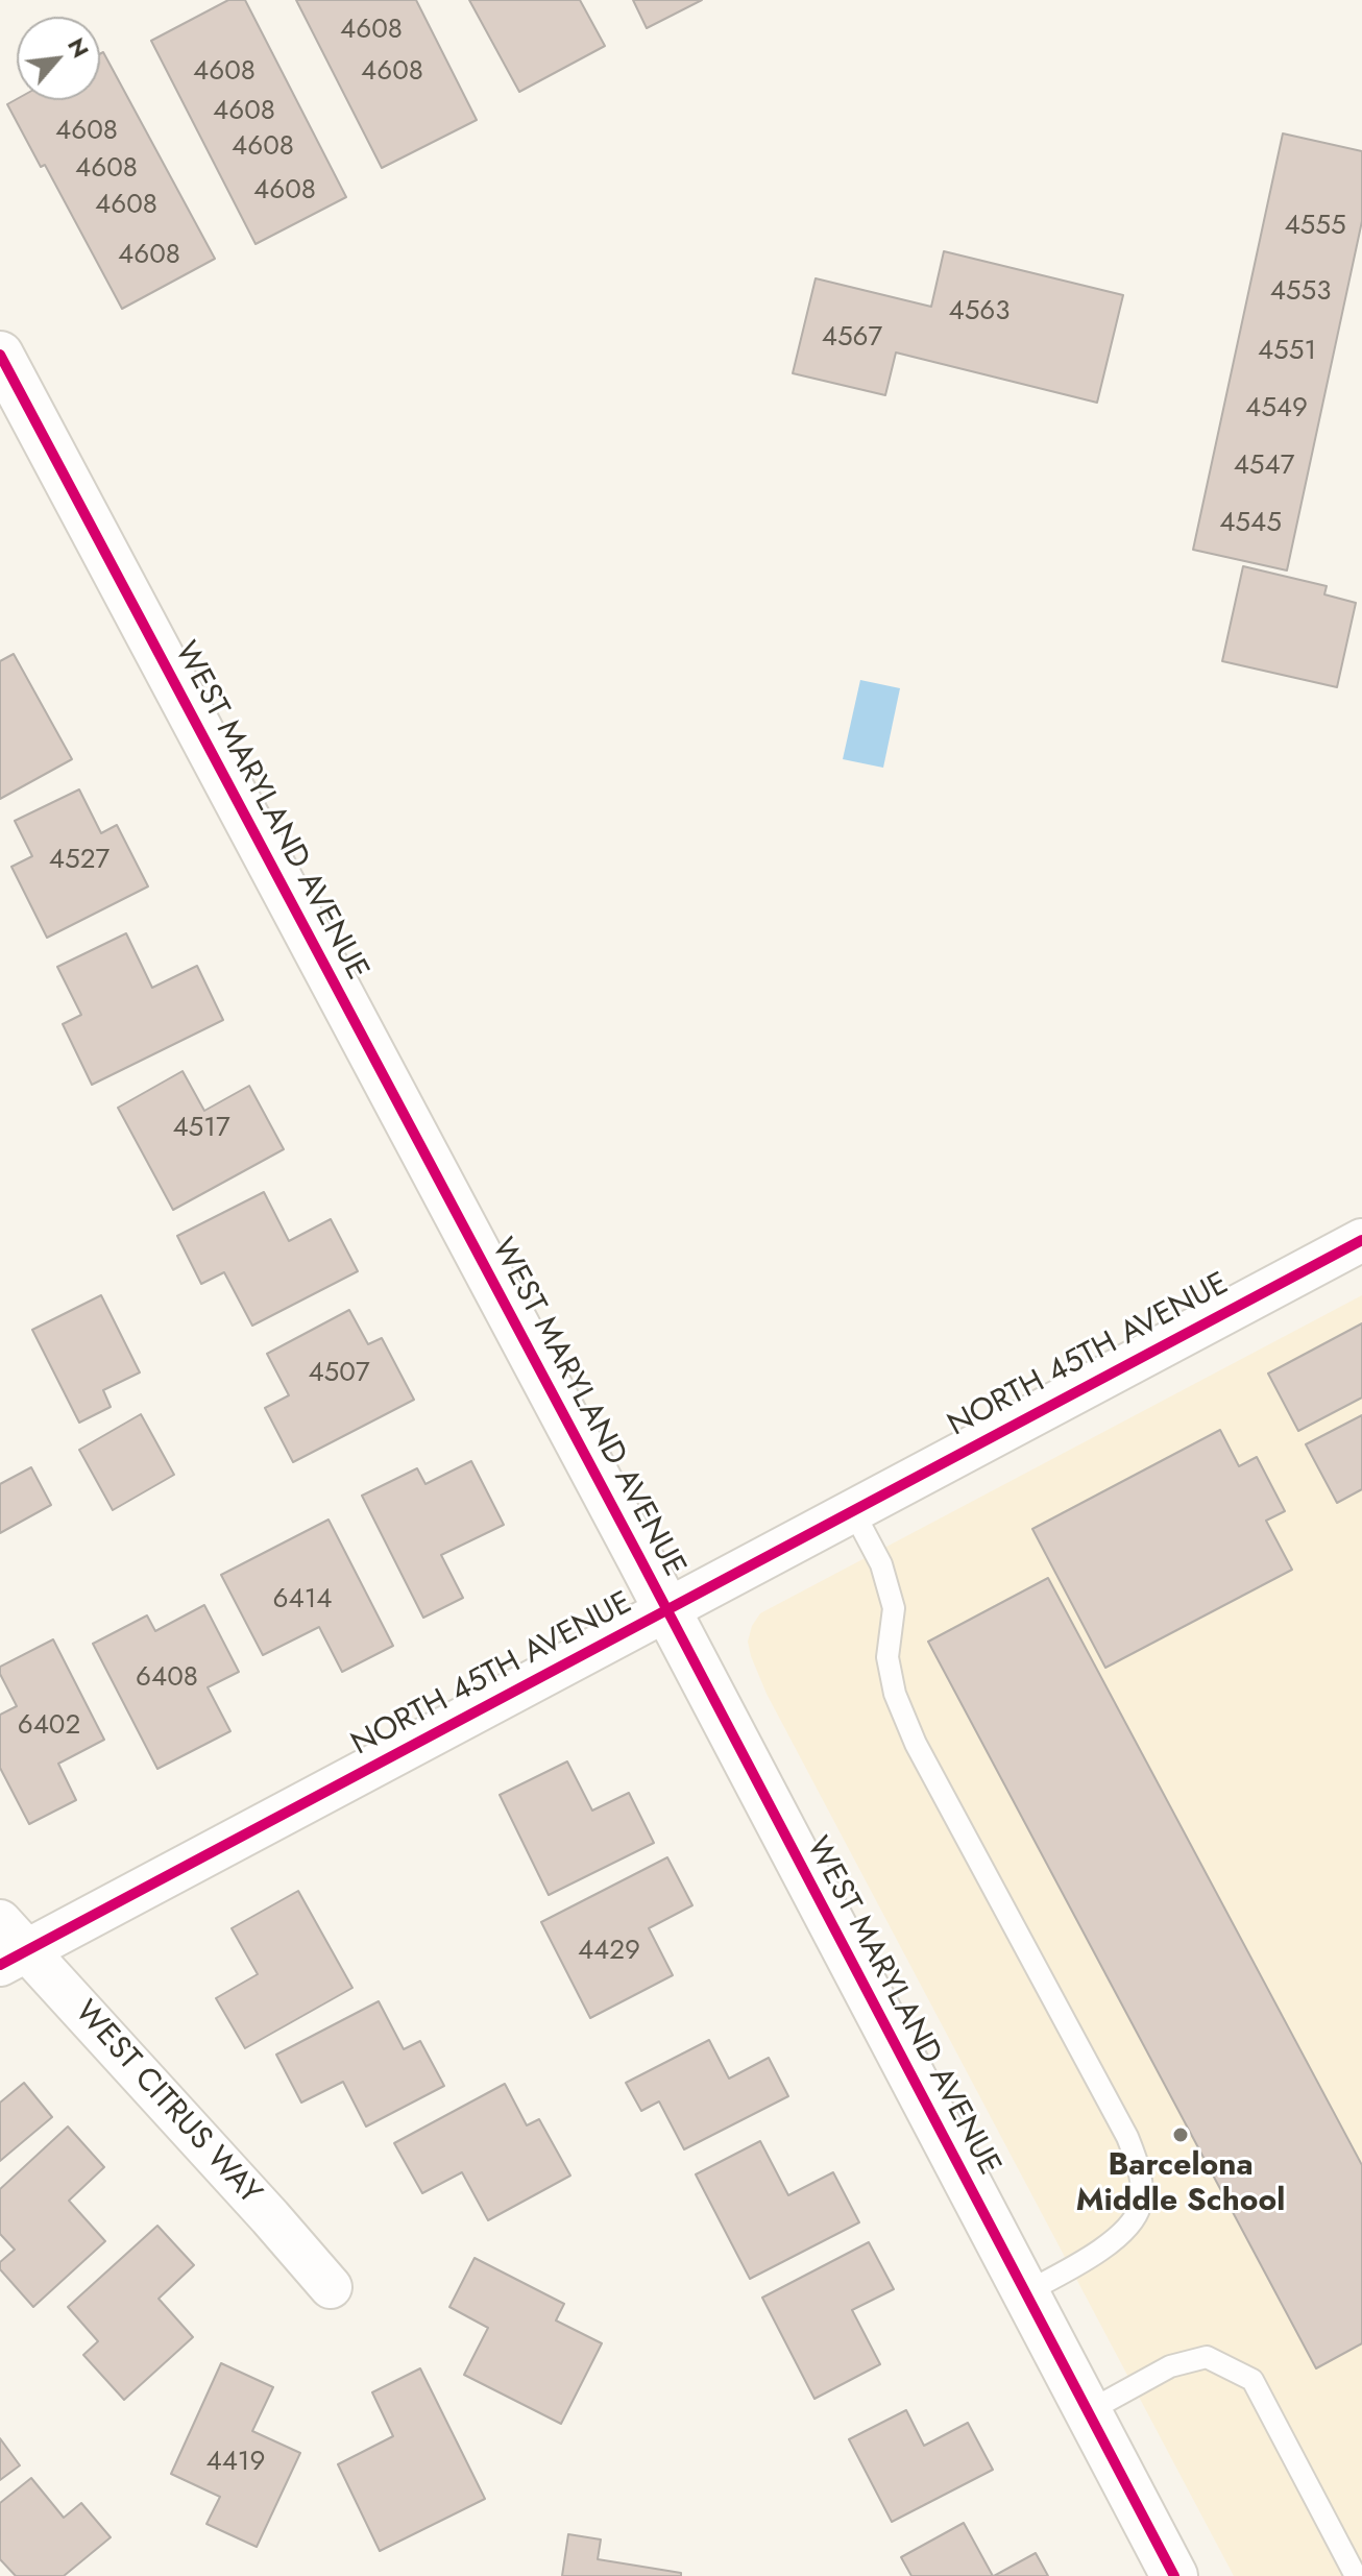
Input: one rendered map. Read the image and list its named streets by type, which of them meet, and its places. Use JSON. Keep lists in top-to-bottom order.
{
  "streets": {
    "street": ["WEST MARYLAND AVENUE", "NORTH 45TH AVENUE", "WEST CITRUS WAY"]
  },
  "crossings": [
    ["WEST MARYLAND AVENUE", "NORTH 45TH AVENUE"],
    ["NORTH 45TH AVENUE", "WEST CITRUS WAY"]
  ],
  "places": ["Barcelona Middle School"],
  "house_numbers": [
    "4608",
    "4608",
    "4608",
    "4608",
    "4608",
    "4608",
    "4608",
    "4608",
    "4608",
    "4555",
    "4608",
    "4553",
    "4563",
    "4567",
    "4551",
    "4549",
    "4547",
    "4545",
    "4527",
    "4517",
    "4507",
    "6414",
    "6408",
    "6402",
    "4429",
    "4419"
  ],
  "north": "top right"
}
